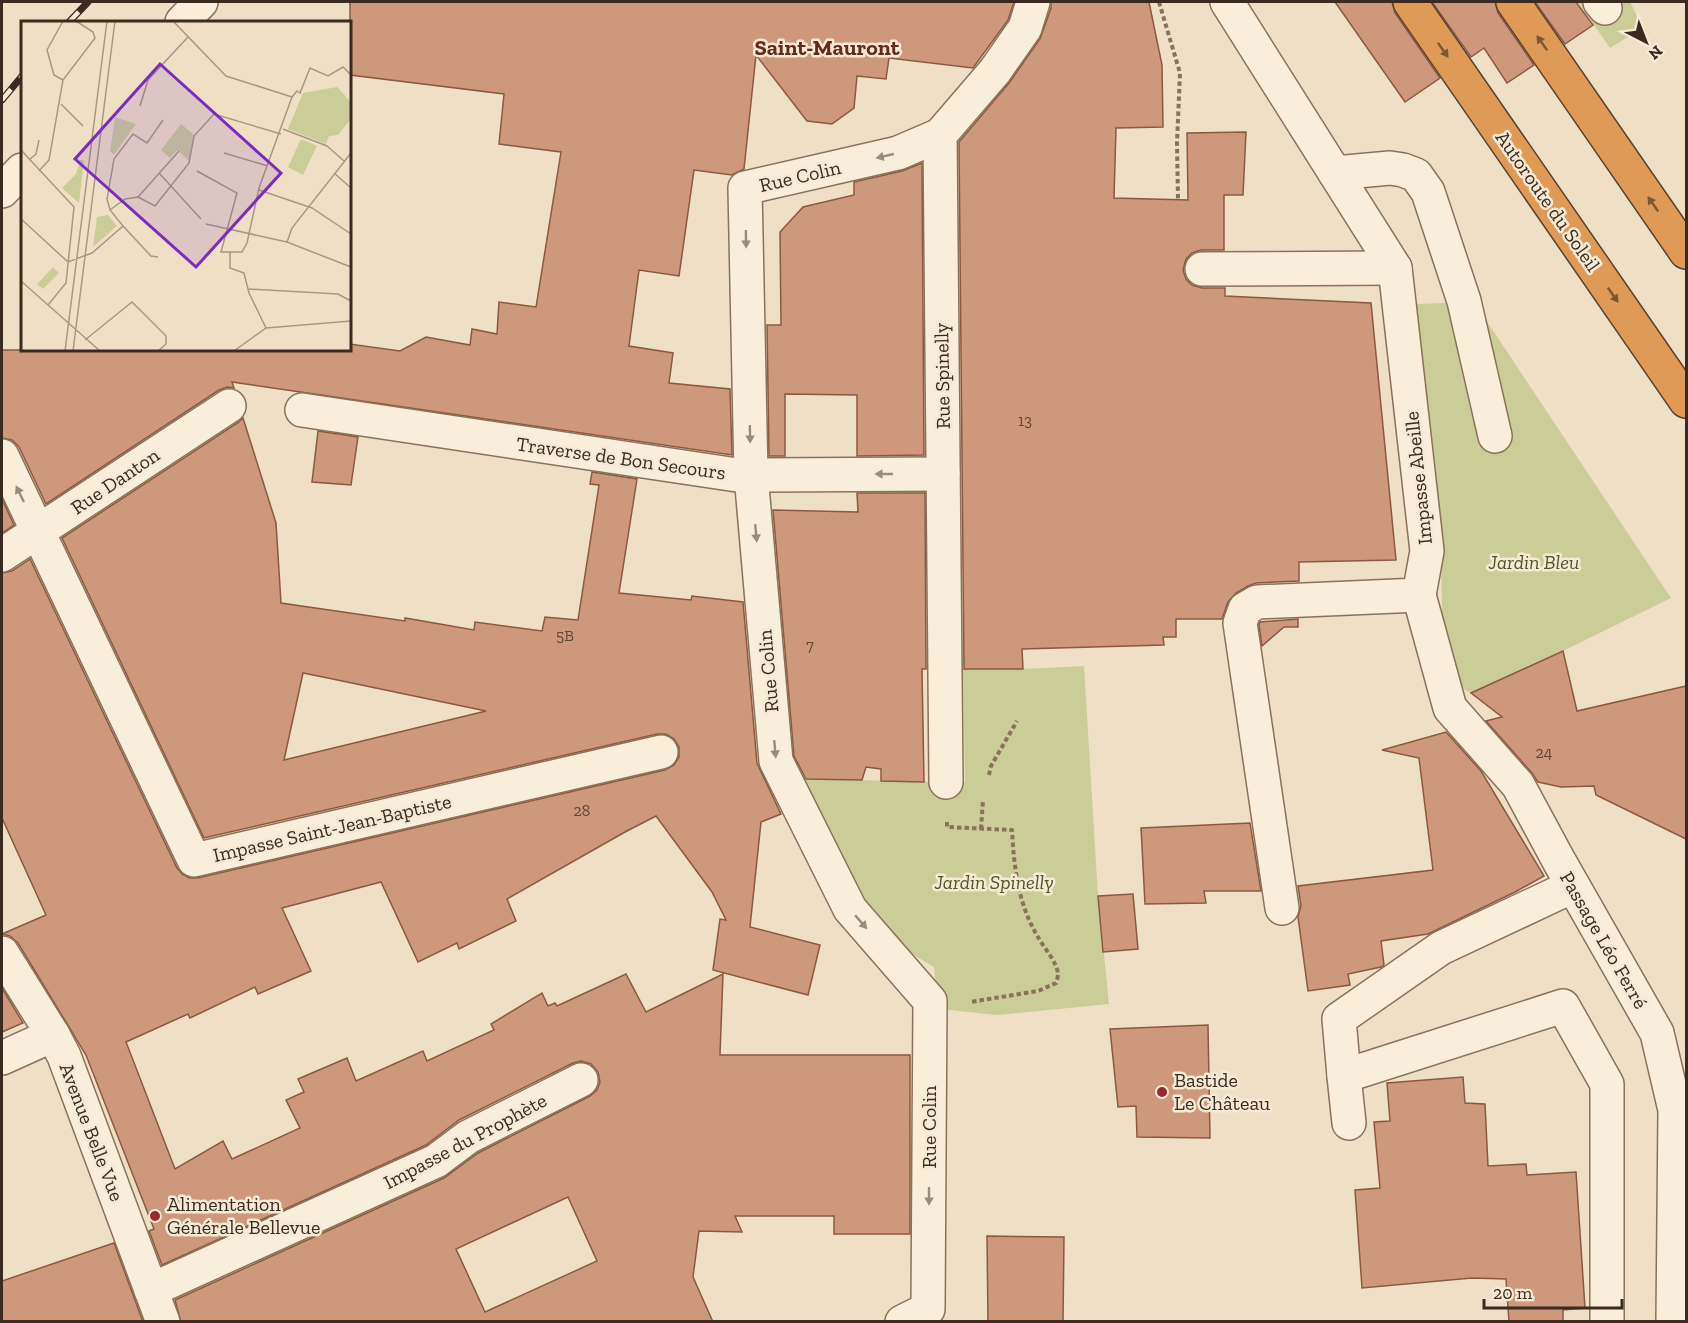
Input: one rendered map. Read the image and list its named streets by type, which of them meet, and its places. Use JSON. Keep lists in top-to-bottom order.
{
  "streets": {
    "highway": ["Autoroute du Soleil"],
    "street": [
      "Rue Colin",
      "Rue Spinelly",
      "Traverse de Bon Secours",
      "Impasse Abeille",
      "Rue Danton",
      "Impasse Saint-Jean-Baptiste",
      "Passage Léo Ferré",
      "Avenue Belle Vue",
      "Impasse du Prophète"
    ]
  },
  "crossings": [
    ["Rue Colin", "Rue Spinelly"],
    ["Rue Colin", "Traverse de Bon Secours"],
    ["Rue Spinelly", "Traverse de Bon Secours"],
    ["Impasse Abeille", "Passage Léo Ferré"],
    ["Rue Danton", "Impasse Saint-Jean-Baptiste"],
    ["Avenue Belle Vue", "Impasse du Prophète"]
  ],
  "one_way": ["Rue Colin"],
  "districts": ["Saint-Mauront"],
  "parks": ["Jardin Bleu", "Jardin Spinelly"],
  "places": ["Bastide Le Château", "Alimentation Générale Bellevue"],
  "house_numbers": [
    "13",
    "5B",
    "7",
    "24",
    "28"
  ],
  "scale_bar": "20 m",
  "north": "bottom right"
}
